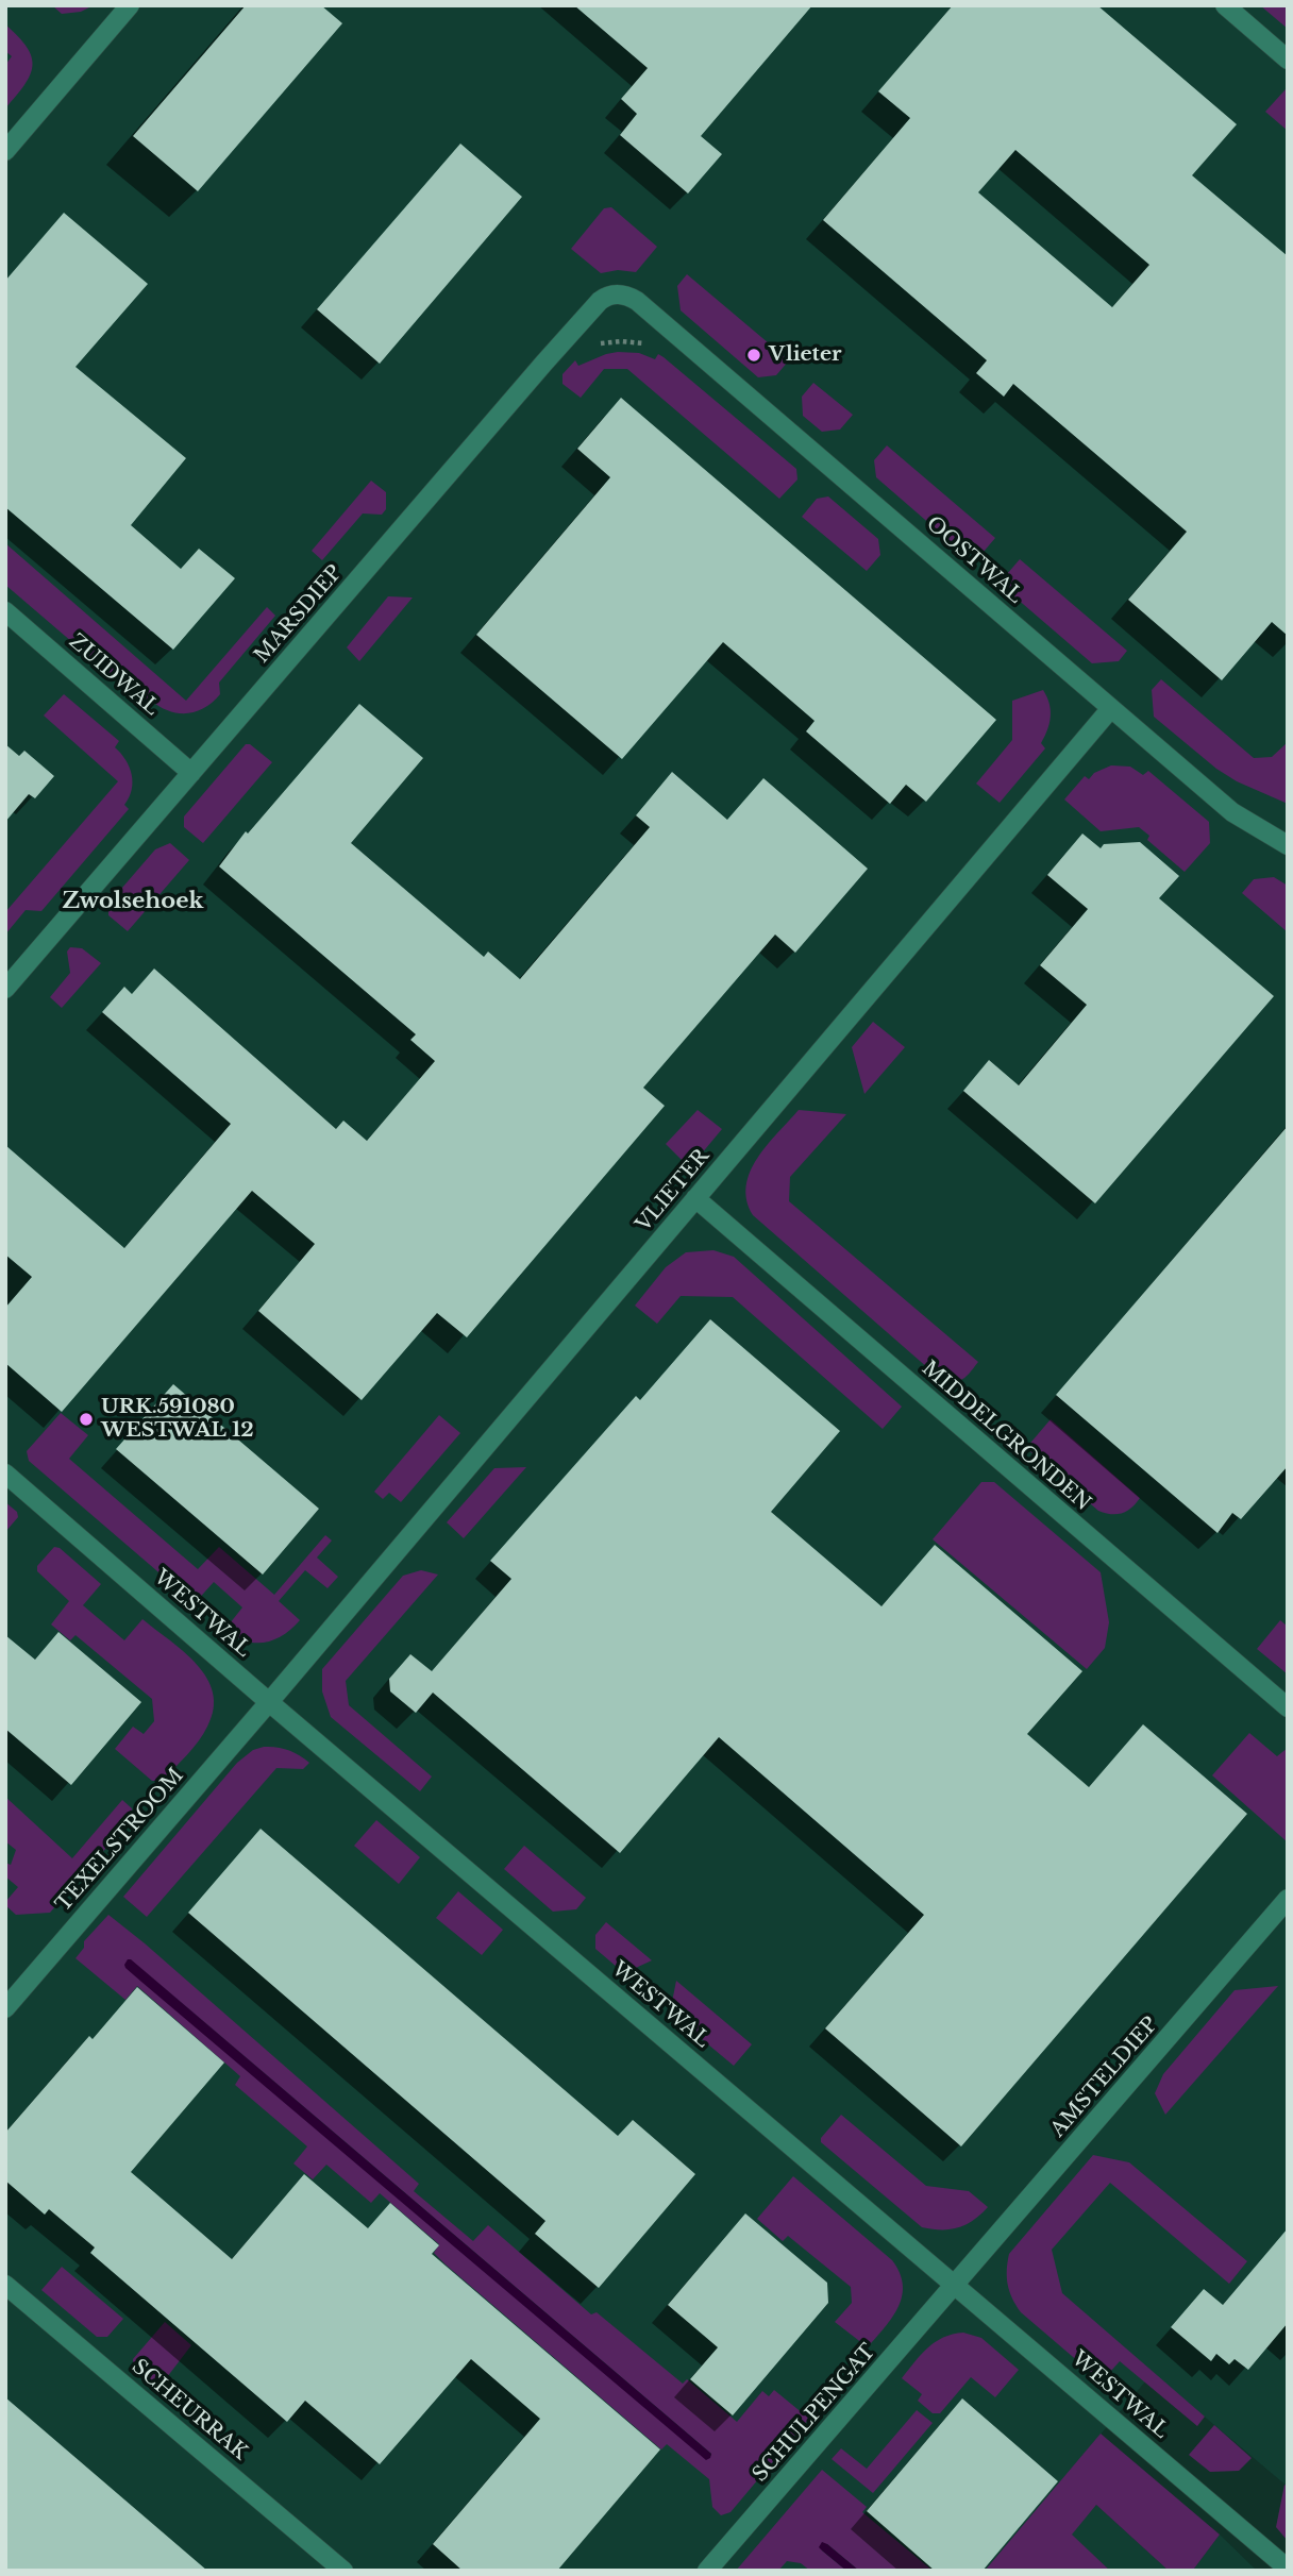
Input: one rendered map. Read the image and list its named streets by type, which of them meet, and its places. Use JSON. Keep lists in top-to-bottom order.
{
  "streets": {
    "street": [
      "OOSTWAL",
      "MARSDIEP",
      "ZUIDWAL",
      "VLIETER",
      "MIDDELGRONDEN",
      "WESTWAL",
      "TEXELSTROOM",
      "AMSTELDIEP",
      "SCHEURRAK",
      "SCHULPENGAT"
    ]
  },
  "crossings": [
    ["OOSTWAL", "MARSDIEP"],
    ["OOSTWAL", "VLIETER"],
    ["MARSDIEP", "ZUIDWAL"],
    ["VLIETER", "MIDDELGRONDEN"],
    ["VLIETER", "WESTWAL"],
    ["VLIETER", "TEXELSTROOM"],
    ["WESTWAL", "TEXELSTROOM"],
    ["WESTWAL", "AMSTELDIEP"],
    ["WESTWAL", "SCHULPENGAT"],
    ["AMSTELDIEP", "SCHULPENGAT"]
  ],
  "districts": ["Zwolsehoek"],
  "places": ["Vlieter", "URK.591080 WESTWAL 12"]
}
